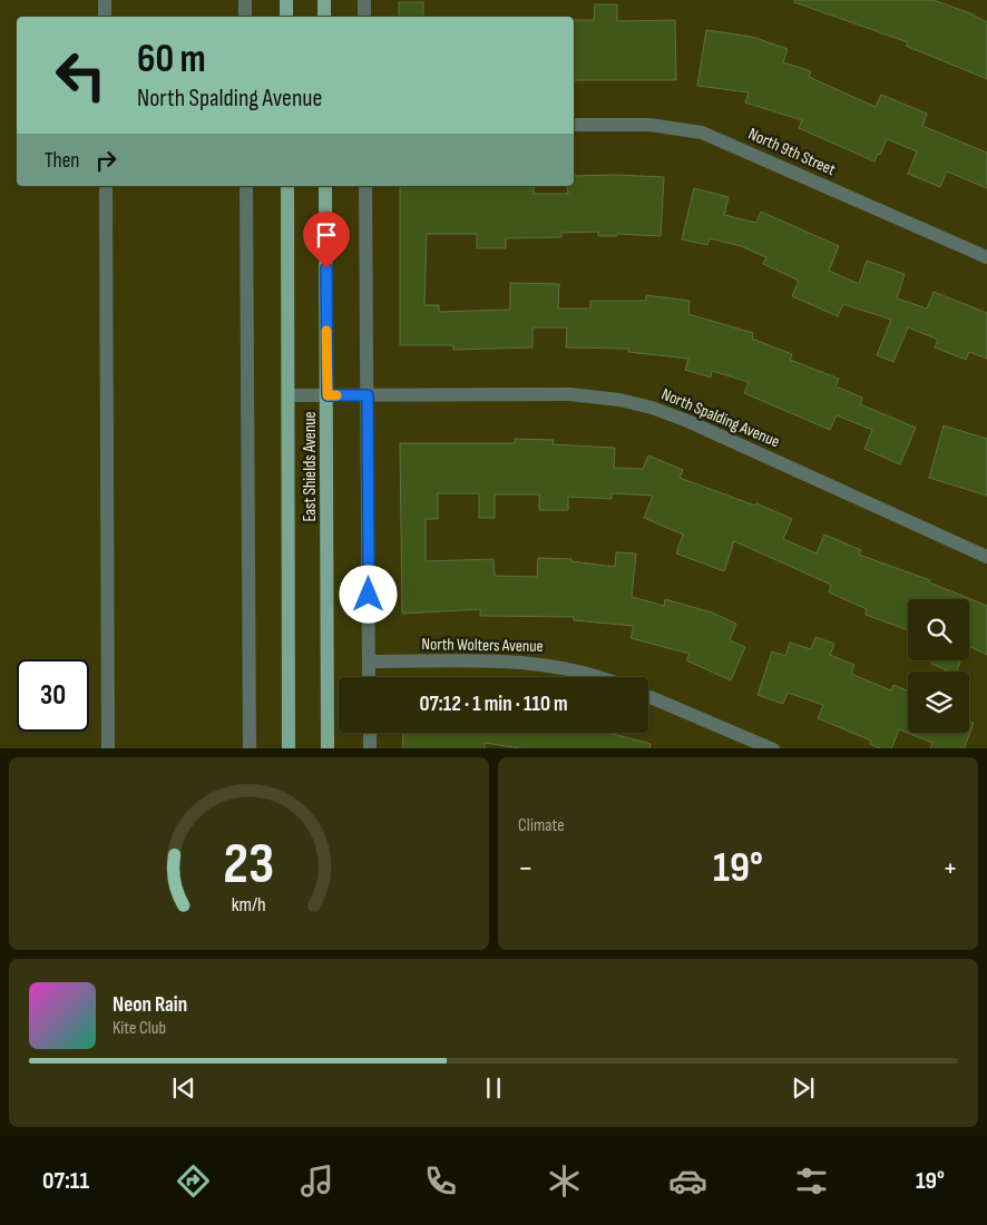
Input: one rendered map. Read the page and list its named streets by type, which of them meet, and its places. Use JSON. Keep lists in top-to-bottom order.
{
  "streets": {
    "main road": ["East Shields Avenue"],
    "street": ["North 9th Street", "North Spalding Avenue", "North Wolters Avenue"]
  },
  "crossings": [
    ["North Spalding Avenue", "East Shields Avenue"]
  ],
  "page": {
    "turn": ["60 m", "North Spalding Avenue"],
    "then": "Then",
    "limit": "30",
    "trip": "07:12 · 1 min · 110 m",
    "tile": "Climate",
    "heat": ["−", "19°", "+"],
    "song": ["Neon Rain", "Kite Club"],
    "tabs": ["07:11", "19°"],
    "gauge": ["23", "km/h"]
  }
}
